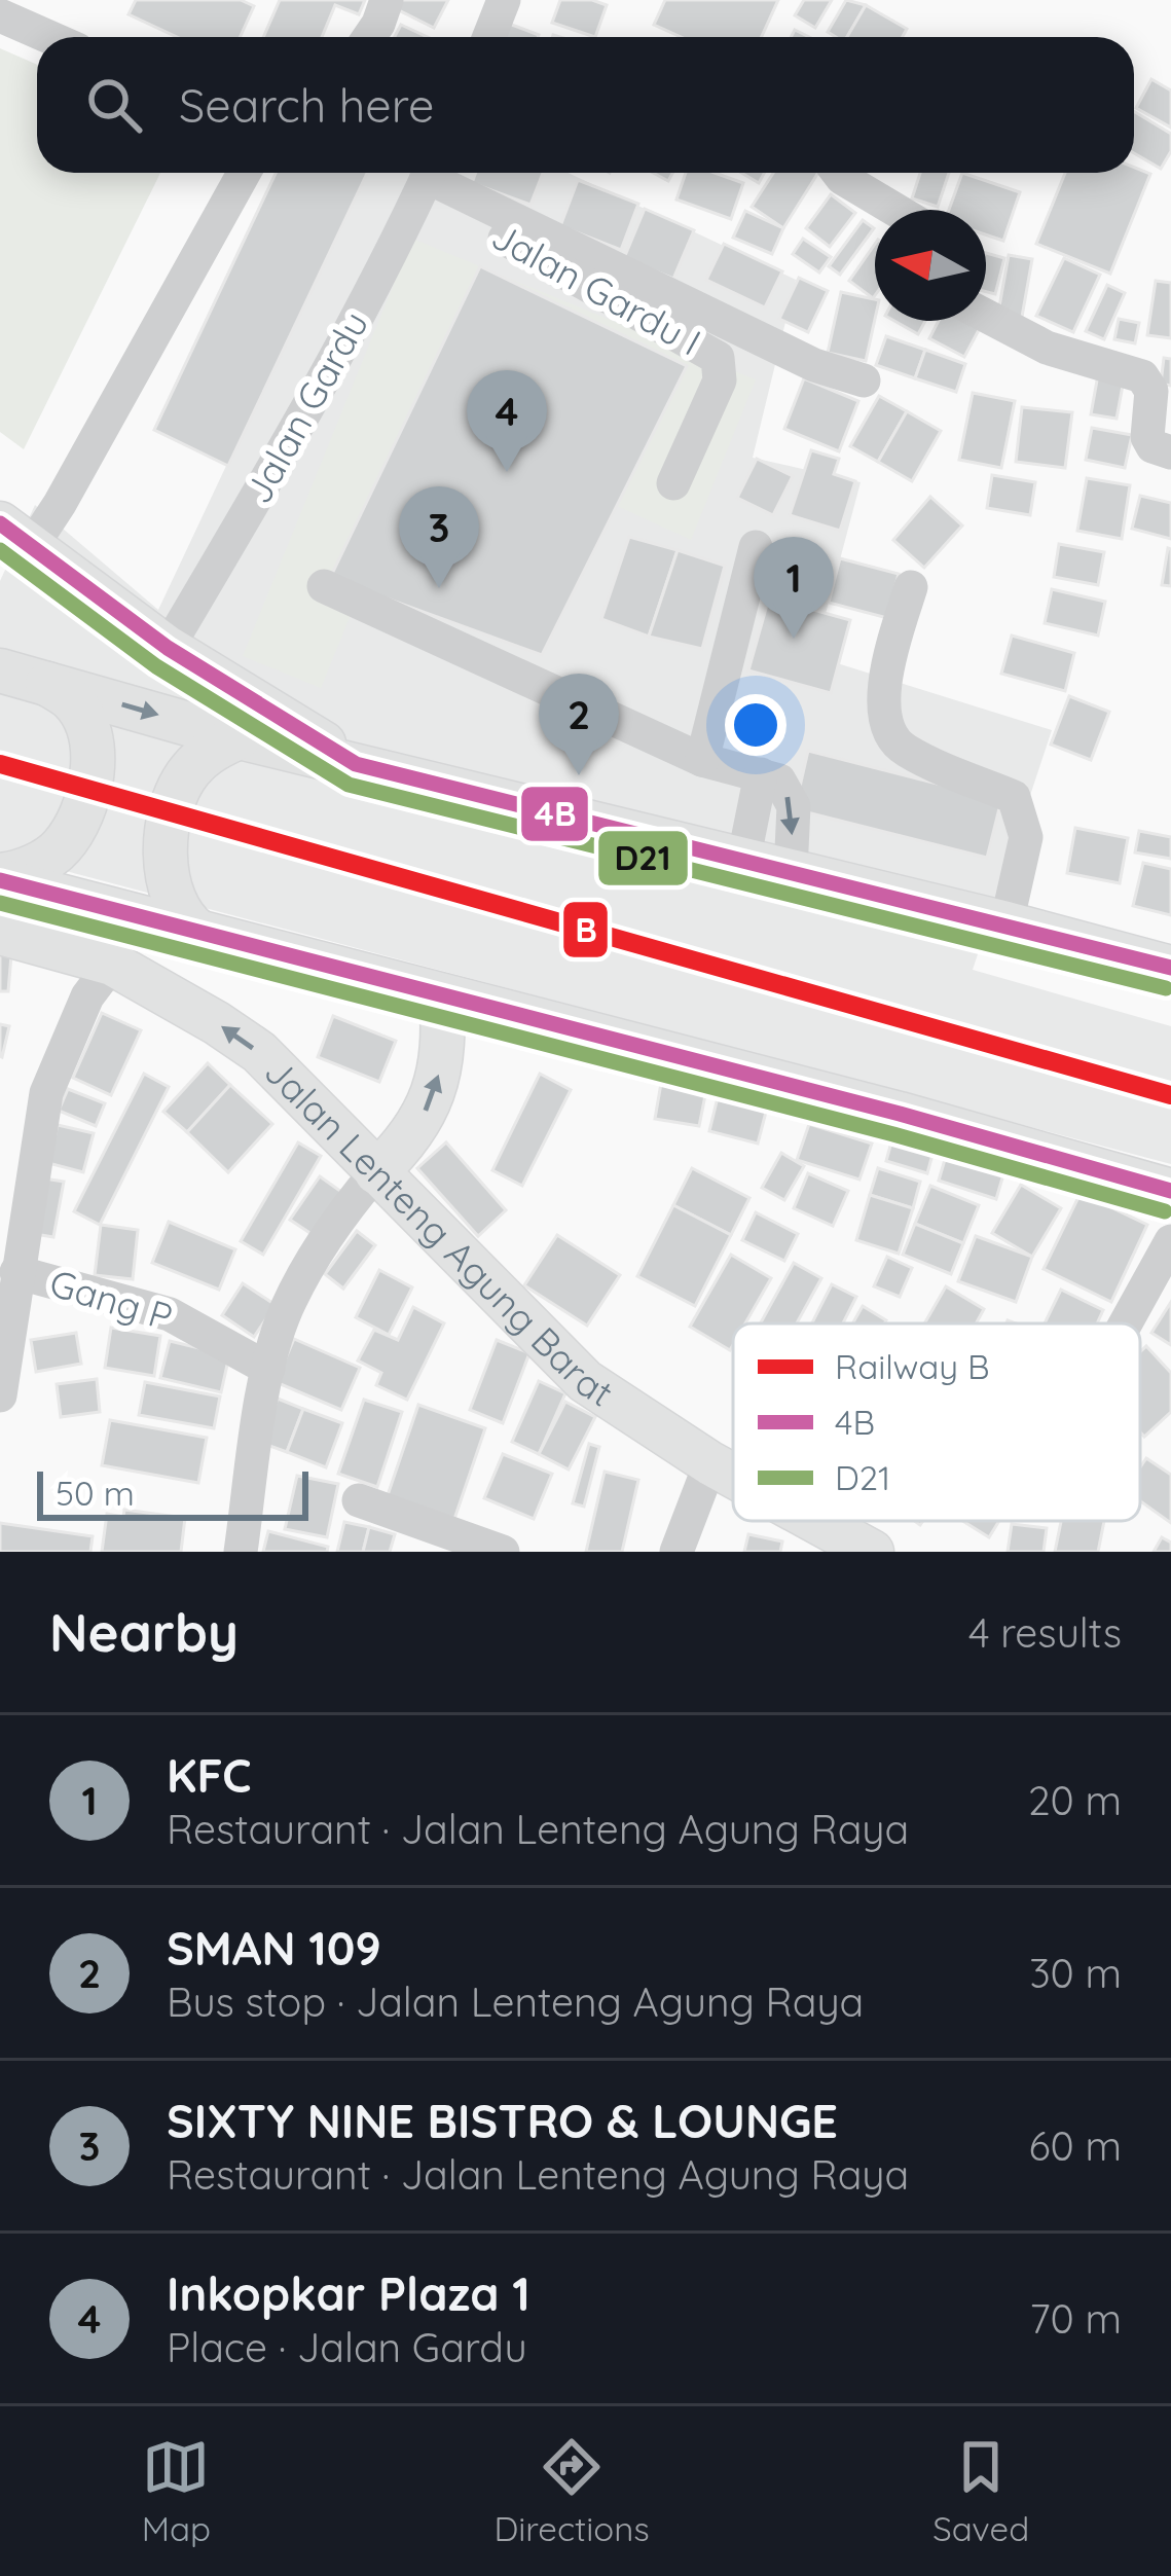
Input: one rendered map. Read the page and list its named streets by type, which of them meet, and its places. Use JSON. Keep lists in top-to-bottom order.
{
  "streets": {
    "main road": ["Jalan Lenteng Agung Barat"],
    "street": ["Jalan Gardu I", "Jalan Gardu", "Gang P"]
  },
  "crossings": [
    ["Jalan Gardu I", "Jalan Gardu"]
  ],
  "lines": ["transit line 4B", "transit line D21", "rail line B"],
  "legend": ["Railway B", "4B", "D21"],
  "scale_bar": "50 m",
  "north": "left",
  "page": {
    "search": "Search here",
    "pins": [
      "4",
      "3",
      "1",
      "2"
    ],
    "scale": "50 m",
    "heading": ["Nearby", "4 results"],
    "list": [
      {
        "mark": "1",
        "name": "KFC",
        "note": "Restaurant · Jalan Lenteng Agung Raya",
        "value": "20 m"
      },
      {
        "mark": "2",
        "name": "SMAN 109",
        "note": "Bus stop · Jalan Lenteng Agung Raya",
        "value": "30 m"
      },
      {
        "mark": "3",
        "name": "SIXTY NINE BISTRO & LOUNGE",
        "note": "Restaurant · Jalan Lenteng Agung Raya",
        "value": "60 m"
      },
      {
        "mark": "4",
        "name": "Inkopkar Plaza 1",
        "note": "Place · Jalan Gardu",
        "value": "70 m"
      }
    ],
    "nav": ["Map", "Directions", "Saved"]
  }
}
